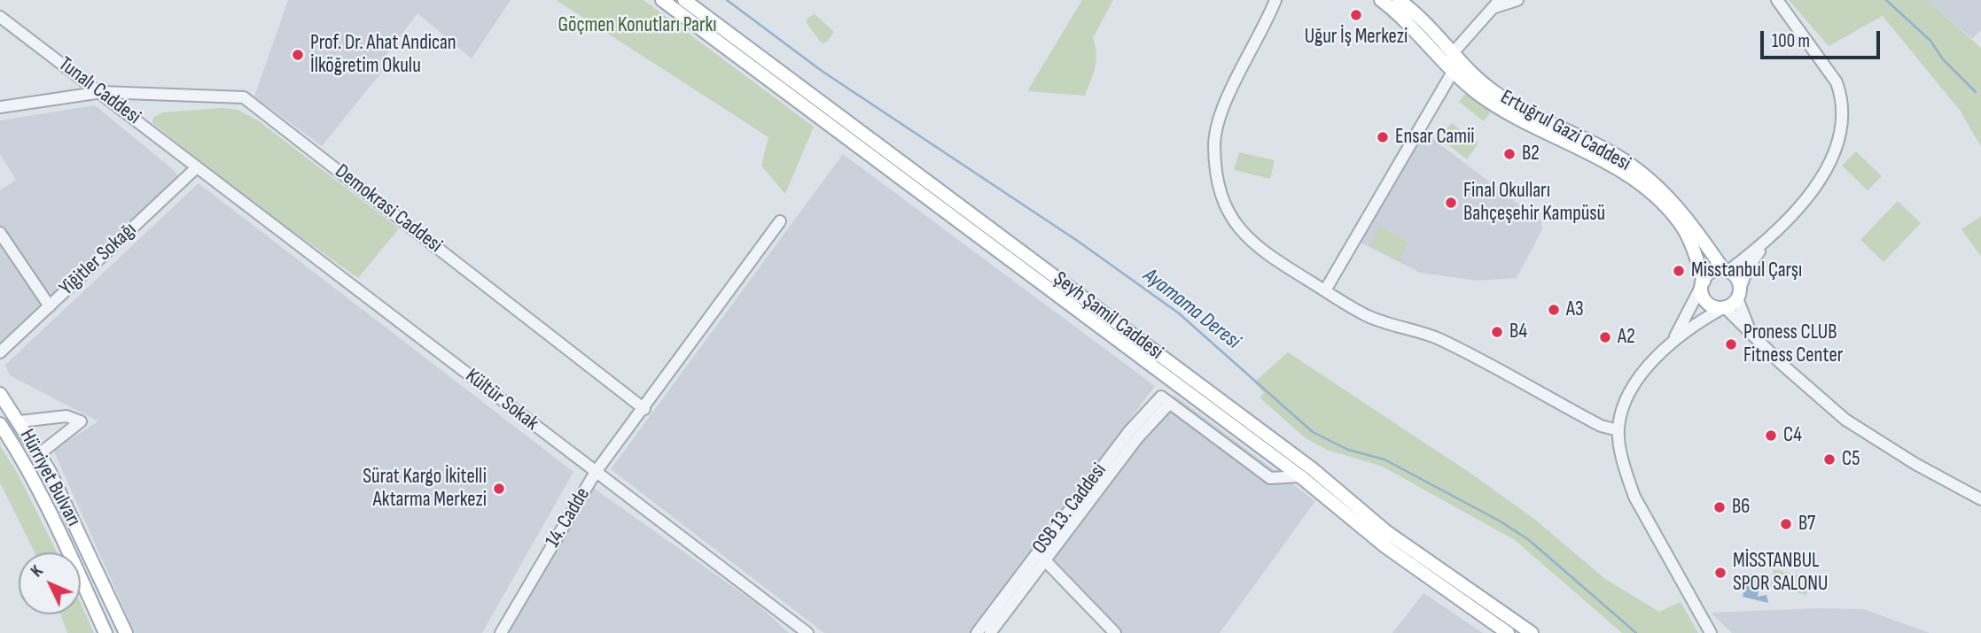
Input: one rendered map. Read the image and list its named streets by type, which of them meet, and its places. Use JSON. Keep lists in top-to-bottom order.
{
  "streets": {
    "main road": ["Ertuğrul Gazi Caddesi", "Şeyh Şamil Caddesi", "Hürriyet Bulvarı"],
    "street": [
      "Tunalı Caddesi",
      "Demokrasi Caddesi",
      "Yiğitler Sokağı",
      "Kültür Sokak",
      "OSB 13. Caddesi",
      "14. Cadde"
    ]
  },
  "crossings": [
    ["Tunalı Caddesi", "Demokrasi Caddesi"],
    ["Tunalı Caddesi", "Yiğitler Sokağı"],
    ["Tunalı Caddesi", "Kültür Sokak"],
    ["Demokrasi Caddesi", "14. Cadde"],
    ["Yiğitler Sokağı", "Kültür Sokak"],
    ["Kültür Sokak", "14. Cadde"]
  ],
  "water": ["Ayamama Deresi"],
  "parks": ["Göçmen Konutları Parkı"],
  "places": [
    "Uğur İş Merkezi",
    "Prof. Dr. Ahat Andican İlköğretim Okulu",
    "Ensar Camii",
    "B2",
    "Final Okulları Bahçeşehir Kampüsü",
    "Misstanbul Çarşı",
    "A3",
    "B4",
    "A2",
    "Proness CLUB Fitness Center",
    "C4",
    "C5",
    "Sürat Kargo İkitelli Aktarma Merkezi",
    "B6",
    "B7",
    "MİSSTANBUL SPOR SALONU"
  ],
  "scale_bar": "100 m",
  "north": "top left"
}
